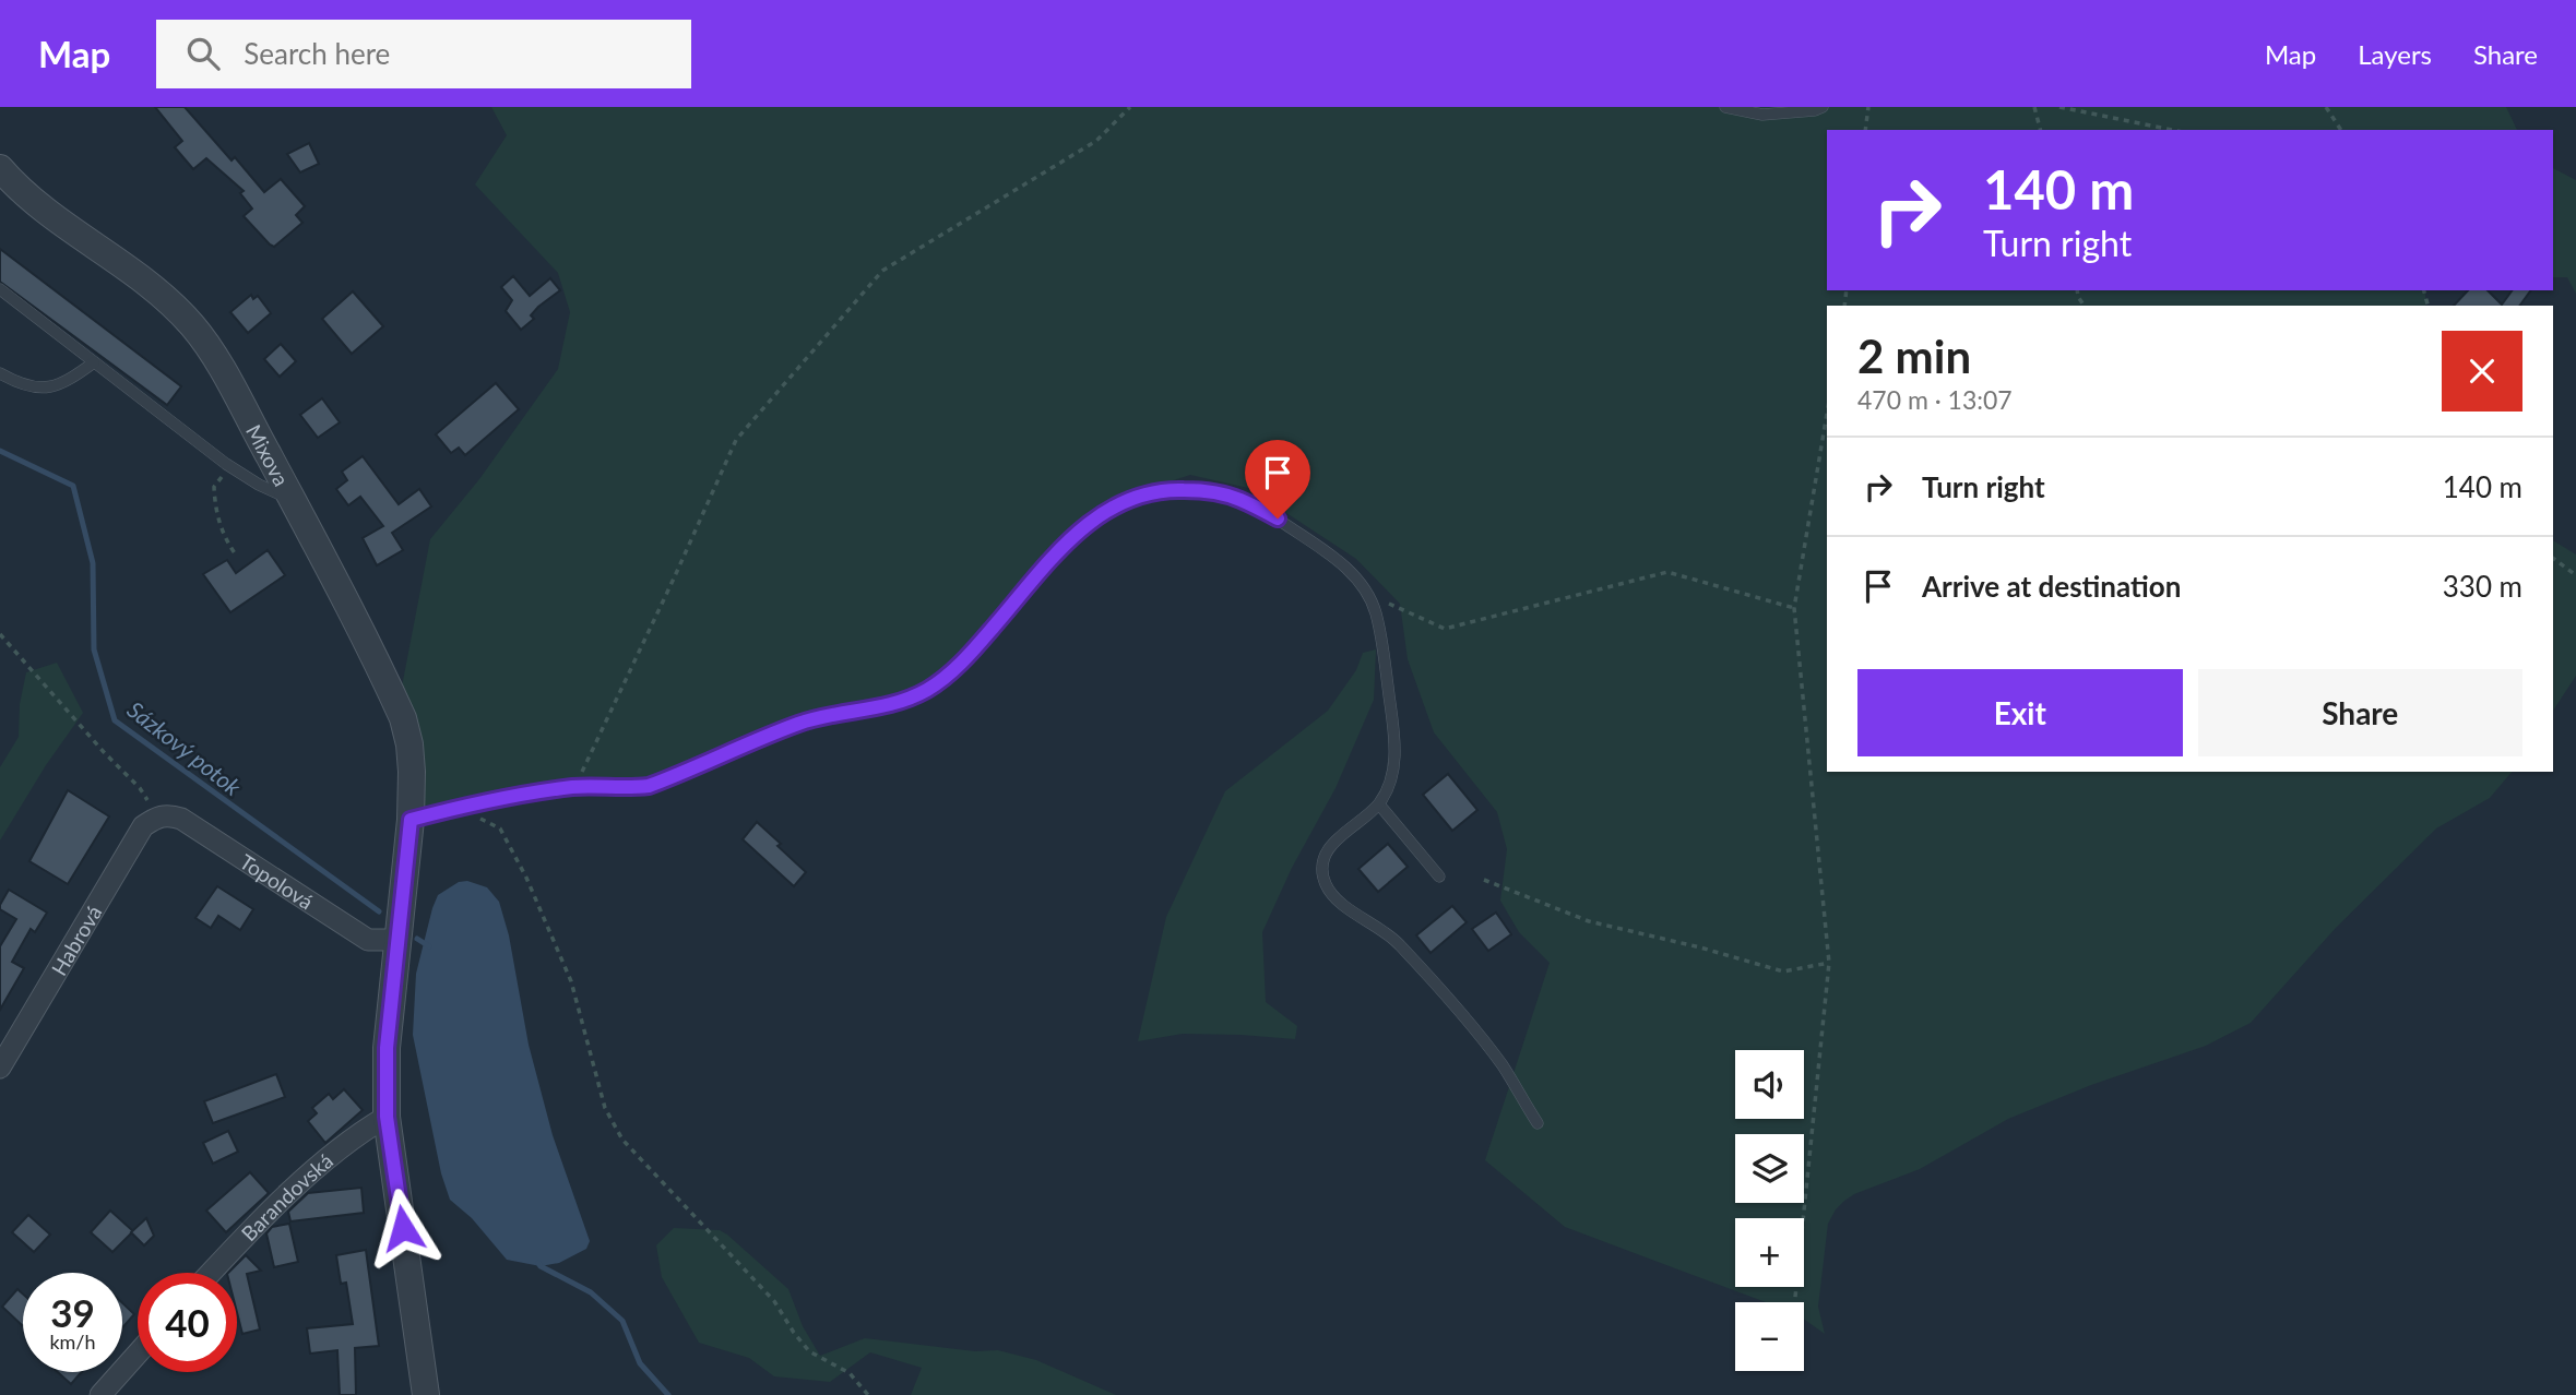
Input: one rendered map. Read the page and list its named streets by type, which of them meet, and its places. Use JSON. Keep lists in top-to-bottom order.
{
  "streets": {
    "street": [
      "Mixova",
      "Topolová",
      "Habrová",
      "Barandovská"
    ]
  },
  "crossings": [
    ["Mixova", "Topolová"],
    ["Mixova", "Barandovská"],
    ["Topolová", "Habrová"]
  ],
  "water": ["Sázkový potok"],
  "page": {
    "header": "Map",
    "search": "Search here",
    "nav": ["Map", "Layers", "Share"],
    "turn": ["140 m", "Turn right"],
    "heading": ["2 min", "470 m · 13:07"],
    "list": [
      {
        "name": "Turn right",
        "value": "140 m"
      },
      {
        "name": "Arrive at destination",
        "value": "330 m"
      }
    ],
    "buttons": ["Exit", "Share"],
    "map_buttons": ["+", "−"],
    "speed": "39 km/h",
    "limit": "40"
  }
}
